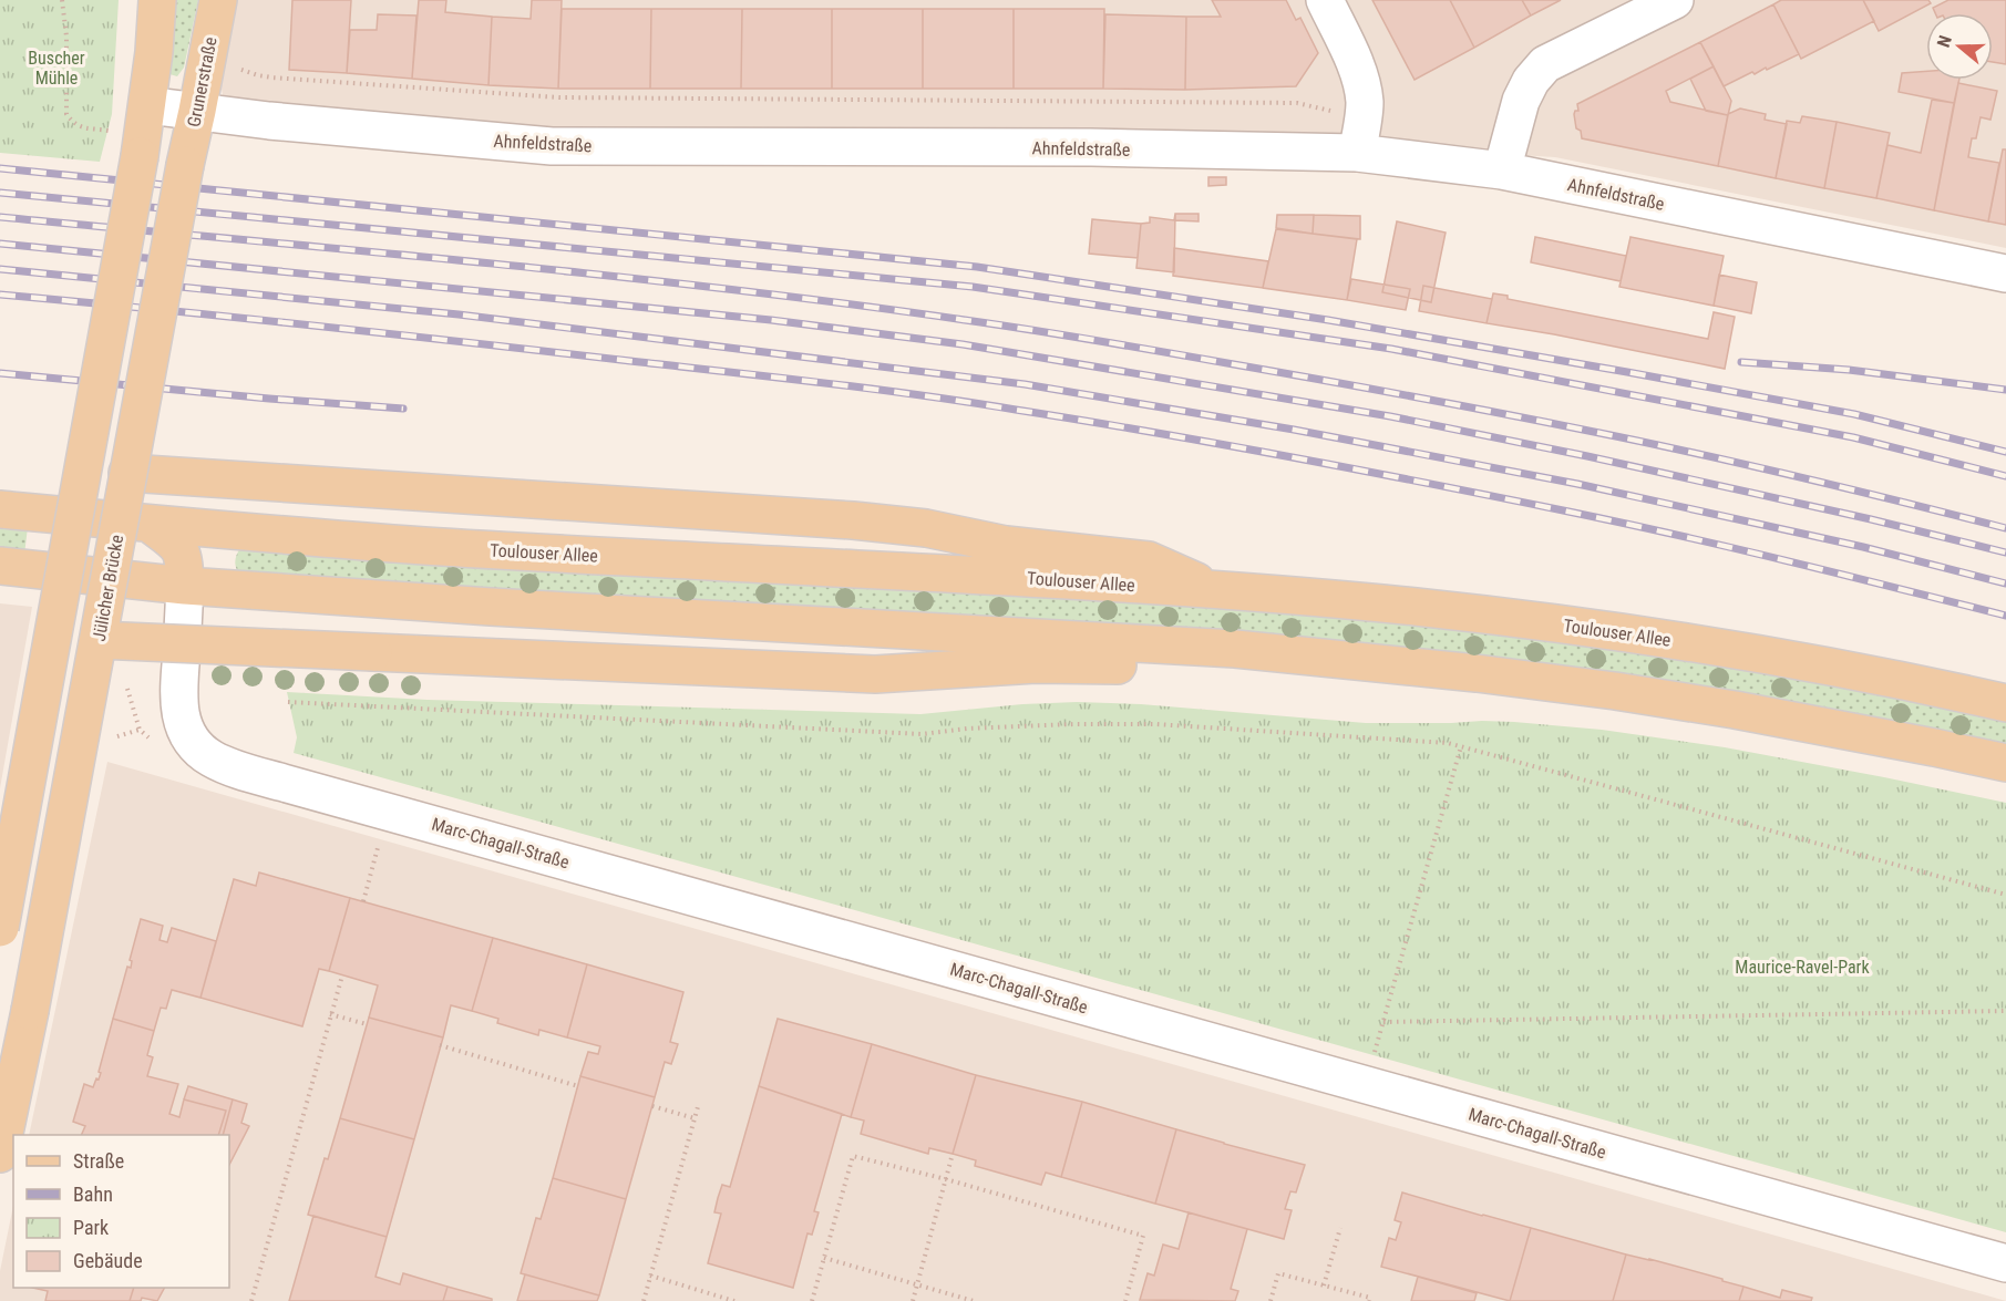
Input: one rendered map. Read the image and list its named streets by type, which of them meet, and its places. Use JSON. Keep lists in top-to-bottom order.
{
  "streets": {
    "main road": ["Grunerstraße", "Toulouser Allee", "Jülicher Brücke"],
    "street": ["Ahnfeldstraße", "Marc-Chagall-Straße"]
  },
  "crossings": [
    ["Grunerstraße", "Ahnfeldstraße"],
    ["Grunerstraße", "Jülicher Brücke"]
  ],
  "parks": ["Buscher Mühle", "Maurice-Ravel-Park"],
  "legend": [
    "Straße",
    "Bahn",
    "Park",
    "Gebäude"
  ],
  "north": "left"
}
